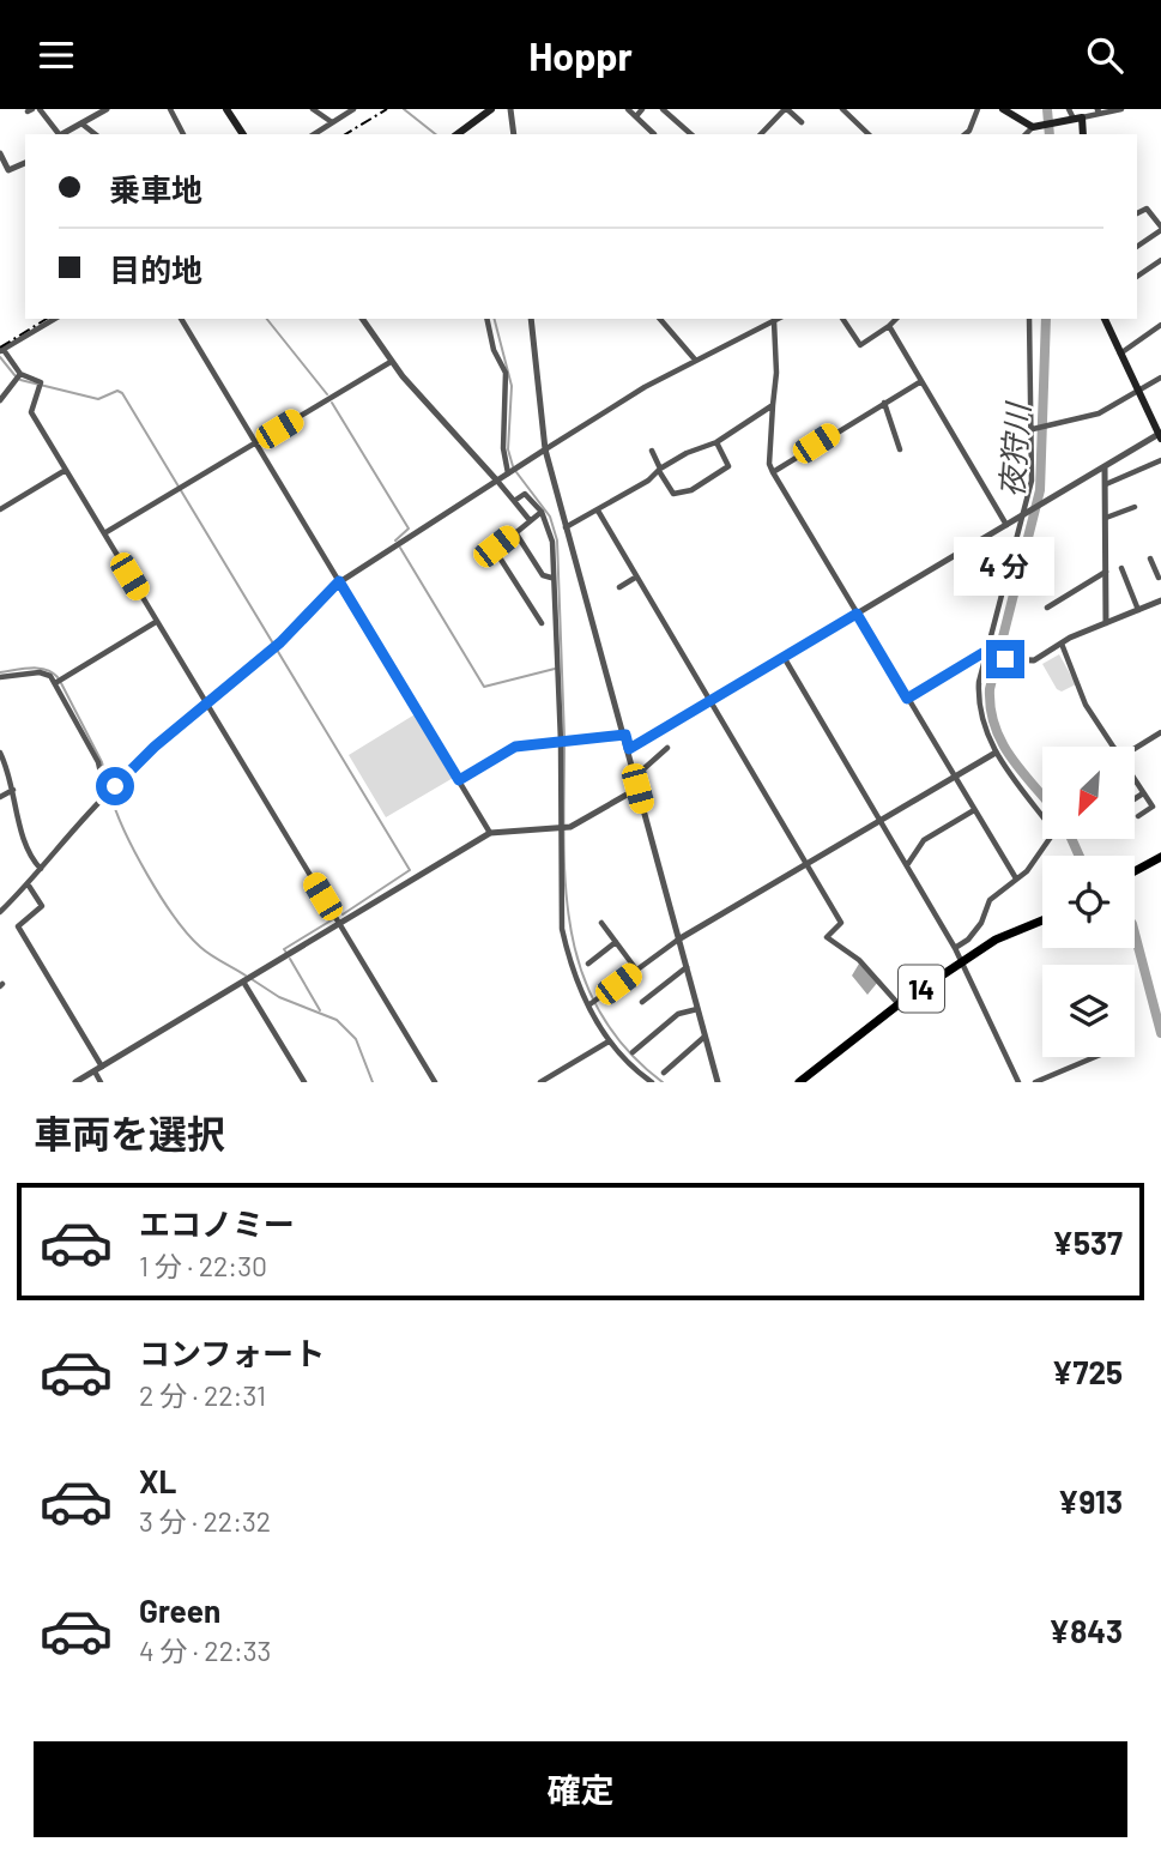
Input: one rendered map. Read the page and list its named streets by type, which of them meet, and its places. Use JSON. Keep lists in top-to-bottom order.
{
  "streets": {
    "main road": ["14"]
  },
  "water": ["夜狩川"],
  "north": "bottom left",
  "page": {
    "header": "Hoppr",
    "banner": ["乗車地", "目的地"],
    "bubble": "4 分",
    "heading": "車両を選択",
    "list": [
      {
        "name": "エコノミー",
        "note": "1 分 · 22:30",
        "value": "¥537"
      },
      {
        "name": "コンフォート",
        "note": "2 分 · 22:31",
        "value": "¥725"
      },
      {
        "name": "XL",
        "note": "3 分 · 22:32",
        "value": "¥913"
      },
      {
        "name": "Green",
        "note": "4 分 · 22:33",
        "value": "¥843"
      }
    ],
    "buttons": "確定"
  }
}
